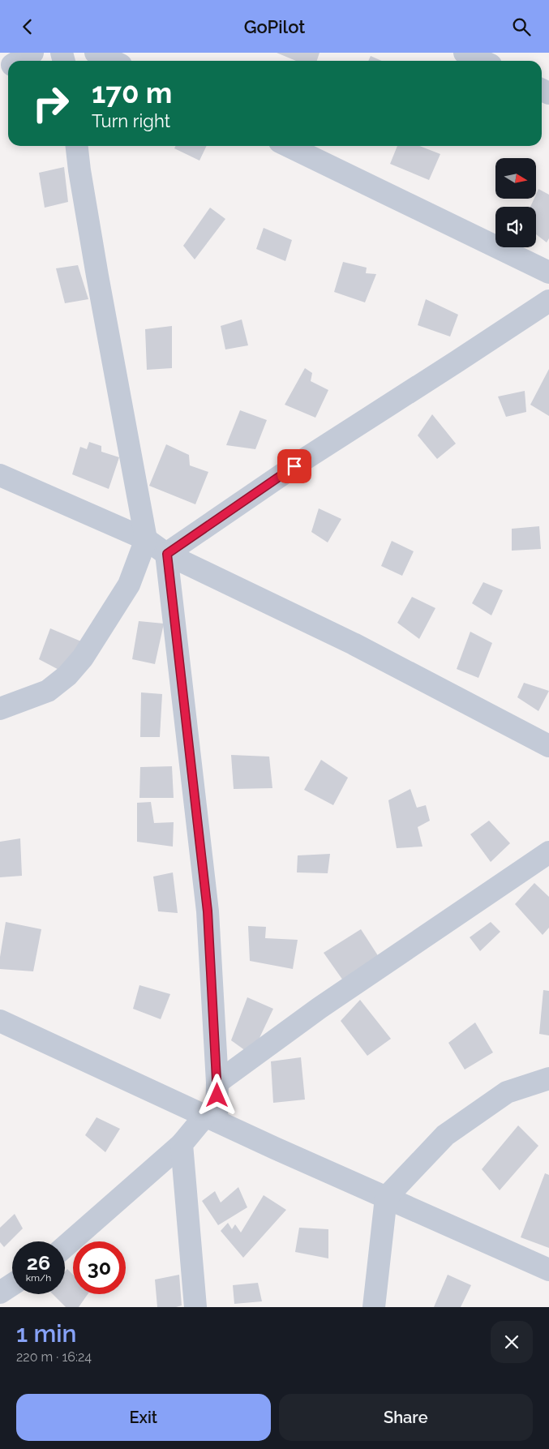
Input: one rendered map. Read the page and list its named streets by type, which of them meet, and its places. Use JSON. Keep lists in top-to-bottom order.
{
  "north": "right",
  "page": {
    "header": "GoPilot",
    "turn": ["170 m", "Turn right"],
    "speed": "26 km/h",
    "limit": "30",
    "heading": ["1 min", "220 m · 16:24"],
    "buttons": ["Exit", "Share"]
  }
}
